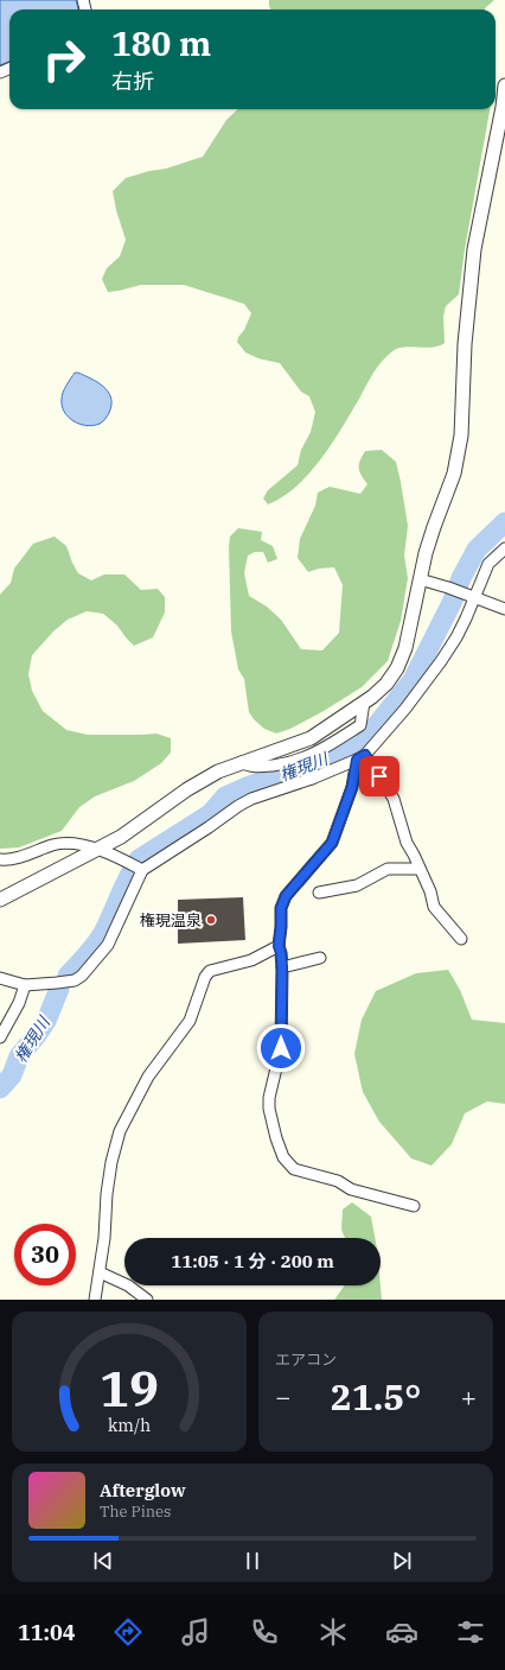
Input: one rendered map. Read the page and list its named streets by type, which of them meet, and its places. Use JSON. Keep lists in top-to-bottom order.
{
  "water": ["権現川"],
  "places": ["権現温泉"],
  "page": {
    "turn": ["180 m", "右折"],
    "limit": "30",
    "trip": "11:05 · 1 分 · 200 m",
    "tile": "エアコン",
    "heat": ["−", "21.5°", "+"],
    "song": ["Afterglow", "The Pines"],
    "tabs": "11:04",
    "gauge": ["19", "km/h"]
  }
}
